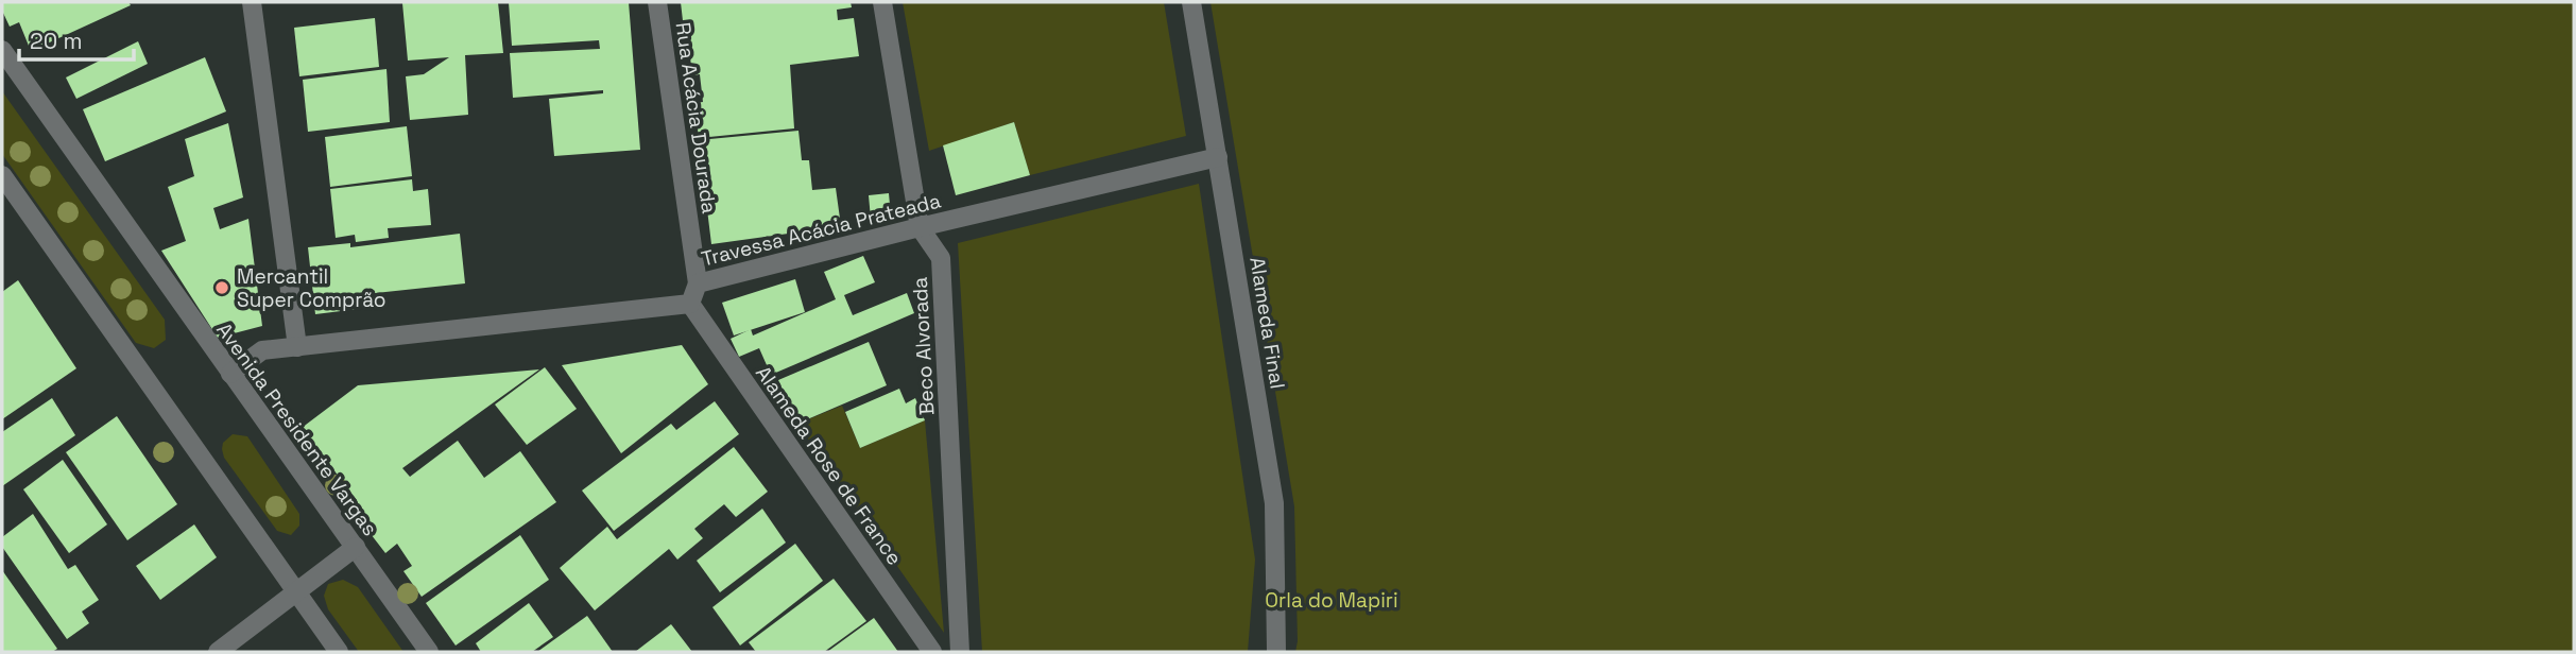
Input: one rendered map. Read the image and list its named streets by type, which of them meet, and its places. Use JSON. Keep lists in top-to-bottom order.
{
  "streets": {
    "street": [
      "Rua Acácia Dourada",
      "Travessa Acácia Prateada",
      "Alameda Final",
      "Beco Alvorada",
      "Avenida Presidente Vargas",
      "Alameda Rose de France"
    ]
  },
  "crossings": [
    ["Rua Acácia Dourada", "Travessa Acácia Prateada"],
    ["Travessa Acácia Prateada", "Alameda Final"],
    ["Travessa Acácia Prateada", "Beco Alvorada"],
    ["Travessa Acácia Prateada", "Alameda Rose de France"]
  ],
  "parks": ["Orla do Mapiri"],
  "places": ["Mercantil Super Comprão"],
  "scale_bar": "20 m"
}
